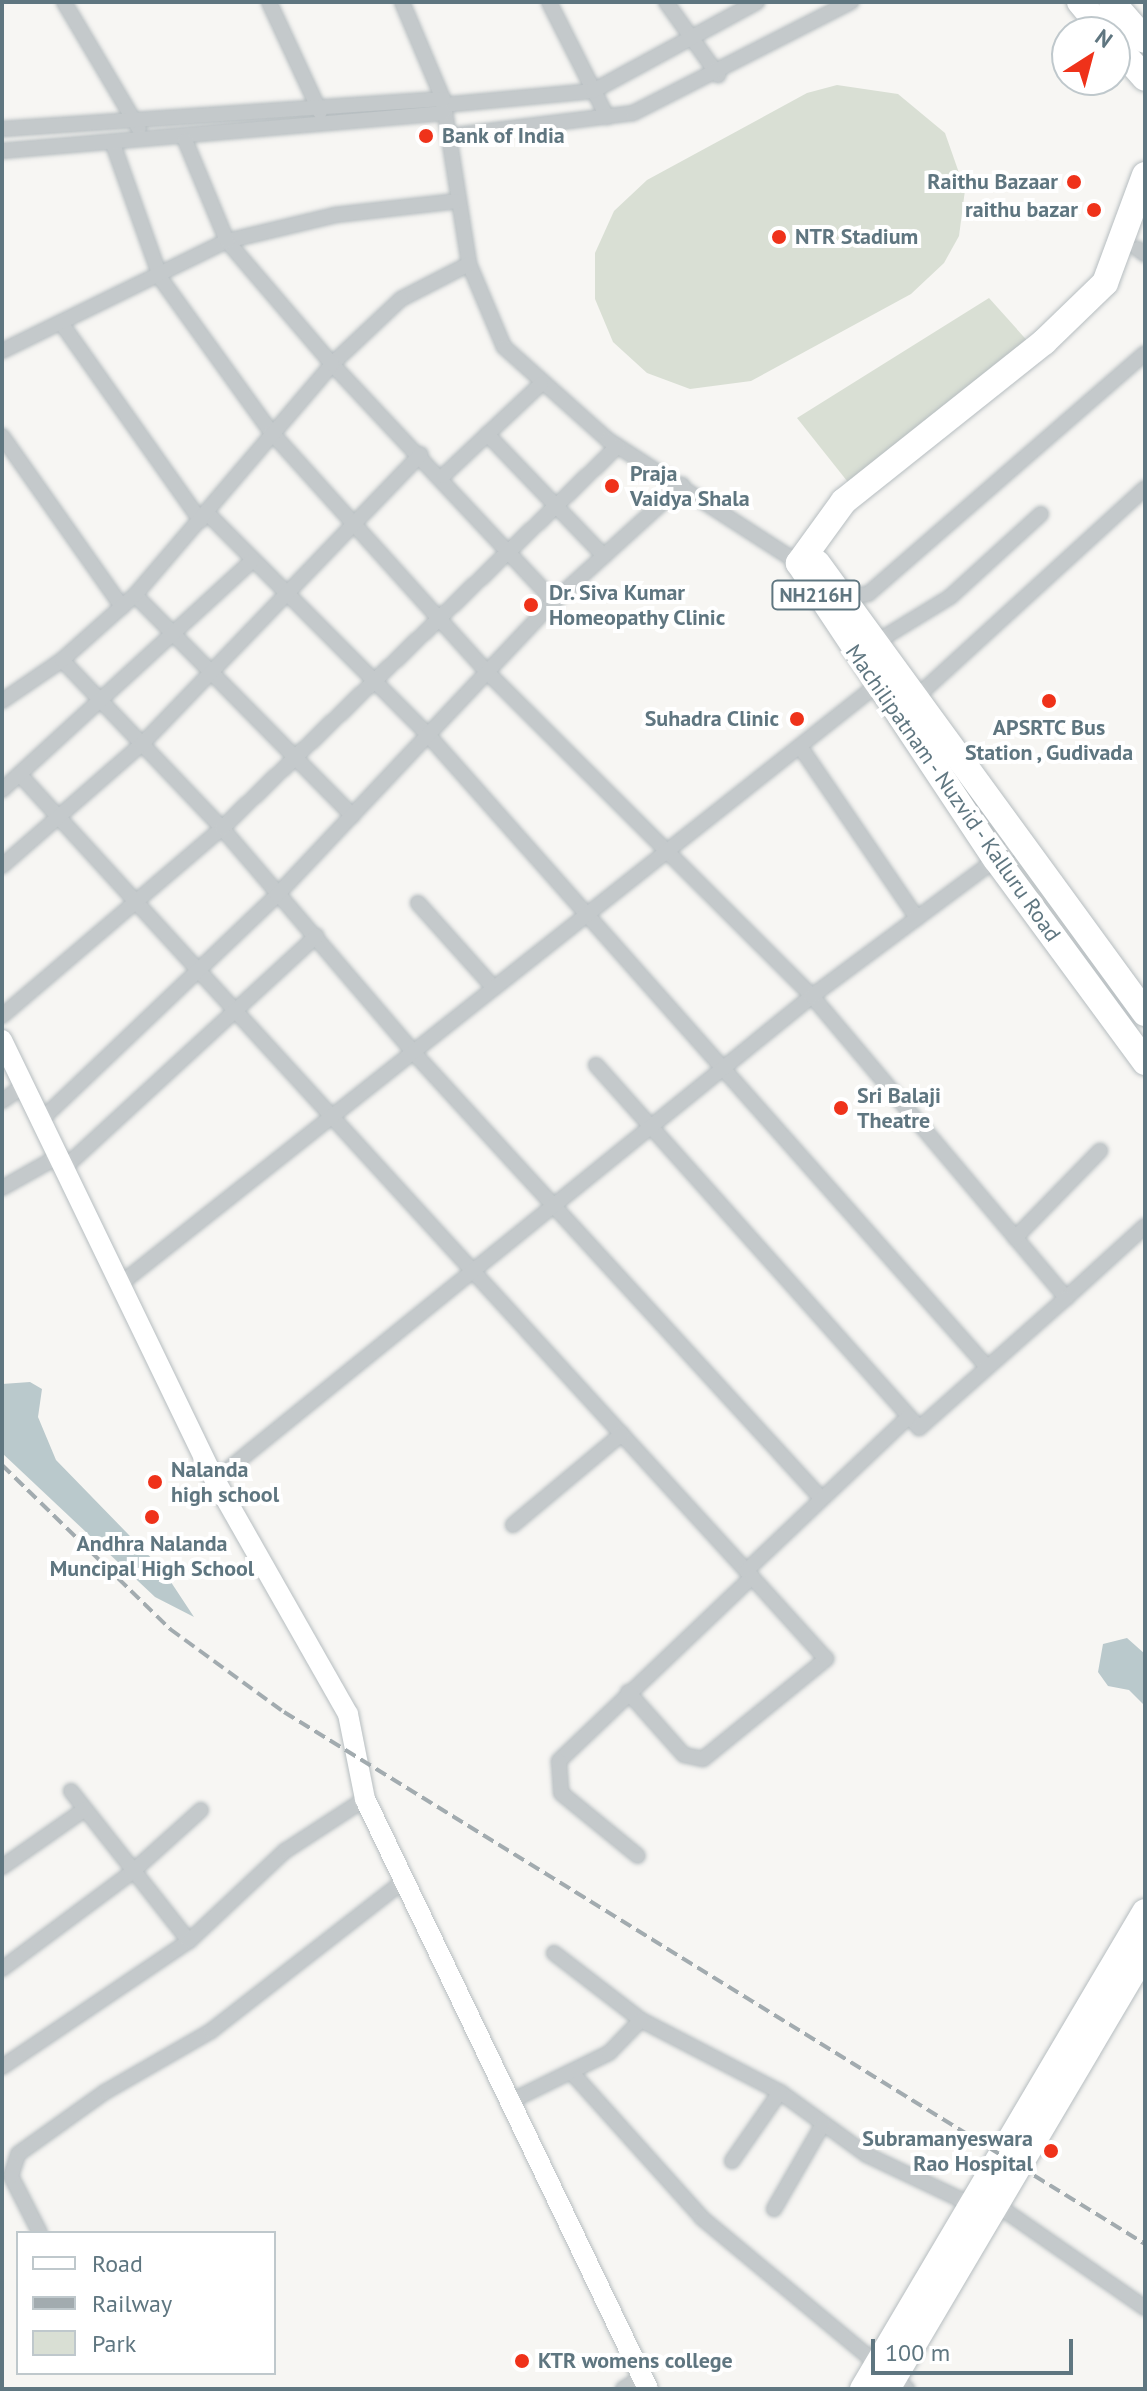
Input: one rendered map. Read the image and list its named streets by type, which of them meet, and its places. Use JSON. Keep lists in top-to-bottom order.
{
  "streets": {
    "highway": ["NH216H", "Machilipatnam - Nuzvid - Kalluru Road"]
  },
  "crossings": [
    ["NH216H", "Machilipatnam - Nuzvid - Kalluru Road"]
  ],
  "places": [
    "Bank of India",
    "Raithu Bazaar",
    "raithu bazar",
    "NTR Stadium",
    "Praja Vaidya Shala",
    "Dr. Siva Kumar Homeopathy Clinic",
    "APSRTC Bus Station , Gudivada",
    "Suhadra Clinic",
    "Sri Balaji Theatre",
    "Nalanda high school",
    "Andhra Nalanda Muncipal High School",
    "Subramanyeswara Rao Hospital",
    "KTR womens college"
  ],
  "legend": ["Road", "Railway", "Park"],
  "scale_bar": "100 m",
  "north": "top right"
}
